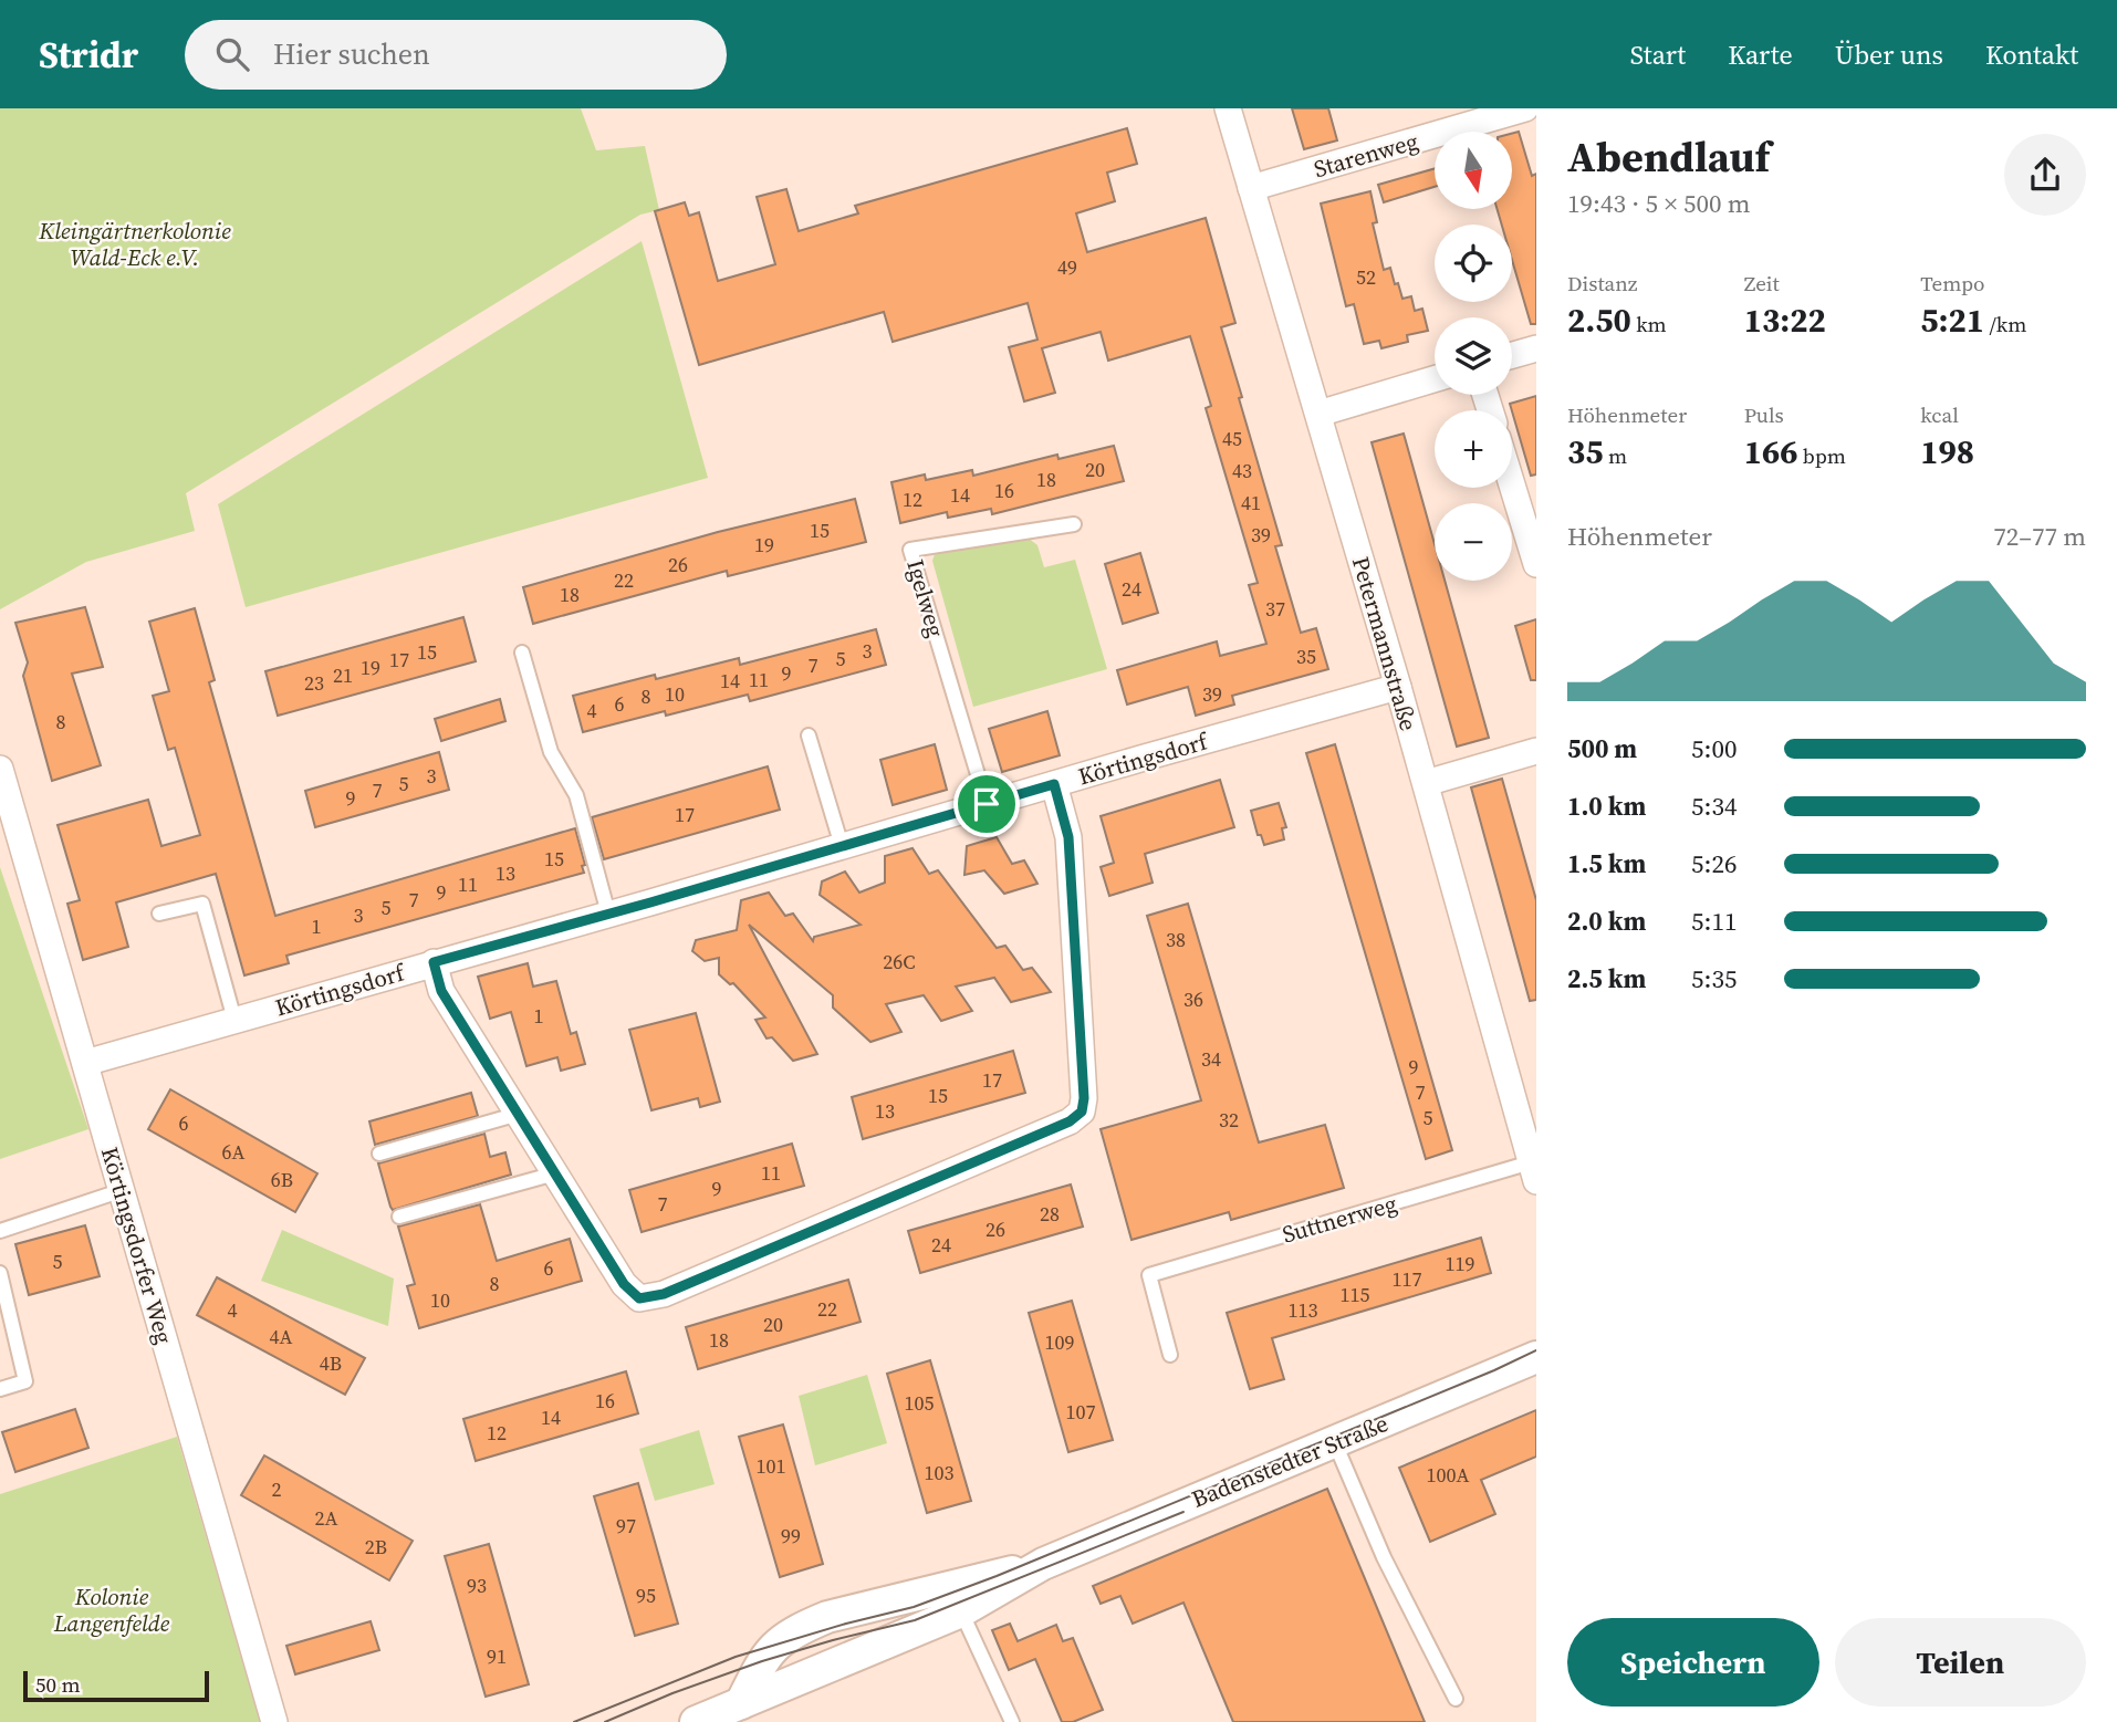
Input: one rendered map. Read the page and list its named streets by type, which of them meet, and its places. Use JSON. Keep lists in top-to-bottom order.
{
  "streets": {
    "street": [
      "Starenweg",
      "Petermannstraße",
      "Körtingsdorf",
      "Körtingsdorfer Weg",
      "Badenstedter Straße"
    ],
    "lane": ["Igelweg", "Suttnerweg"]
  },
  "crossings": [
    ["Starenweg", "Petermannstraße"],
    ["Igelweg", "Körtingsdorf"],
    ["Petermannstraße", "Körtingsdorf"],
    ["Petermannstraße", "Suttnerweg"],
    ["Körtingsdorf", "Körtingsdorfer Weg"]
  ],
  "parks": ["Kleingärtnerkolonie Wald-Eck e.V.", "Kolonie Langenfelde"],
  "house_numbers": [
    "49",
    "52",
    "45",
    "20",
    "43",
    "18",
    "16",
    "14",
    "12",
    "41",
    "15",
    "39",
    "19",
    "26",
    "22",
    "24",
    "18",
    "37",
    "3",
    "15",
    "35",
    "5",
    "17",
    "7",
    "19",
    "9",
    "21",
    "11",
    "14",
    "23",
    "10",
    "39",
    "8",
    "6",
    "4",
    "8",
    "3",
    "5",
    "7",
    "9",
    "17",
    "15",
    "13",
    "11",
    "9",
    "7",
    "5",
    "3",
    "1",
    "38",
    "26C",
    "36",
    "1",
    "34",
    "9",
    "17",
    "7",
    "15",
    "13",
    "5",
    "32",
    "6",
    "6A",
    "11",
    "6B",
    "9",
    "7",
    "28",
    "26",
    "24",
    "5",
    "119",
    "6",
    "117",
    "8",
    "115",
    "10",
    "22",
    "4",
    "113",
    "20",
    "4A",
    "18",
    "109",
    "4B",
    "16",
    "105",
    "107",
    "14",
    "12",
    "101",
    "103",
    "100A",
    "2",
    "2A",
    "97",
    "99",
    "2B",
    "93",
    "95",
    "91"
  ],
  "scale_bar": "50 m",
  "north": "bottom",
  "page": {
    "header": "Stridr",
    "search": "Hier suchen",
    "nav": [
      "Start",
      "Karte",
      "Über uns",
      "Kontakt"
    ],
    "heading": ["Abendlauf", "19:43 · 5 × 500 m"],
    "map_buttons": ["+", "−"],
    "stats": [
      ["Distanz", "2.50 km"],
      ["Zeit", "13:22"],
      ["Tempo", "5:21 /km"],
      ["Höhenmeter", "35 m"],
      ["Puls", "166 bpm"],
      ["kcal", "198"]
    ],
    "chart": ["Höhenmeter", "72–77 m"],
    "list": [
      {
        "name": "500 m",
        "note": "5:00"
      },
      {
        "name": "1.0 km",
        "note": "5:34"
      },
      {
        "name": "1.5 km",
        "note": "5:26"
      },
      {
        "name": "2.0 km",
        "note": "5:11"
      },
      {
        "name": "2.5 km",
        "note": "5:35"
      }
    ],
    "buttons": ["Speichern", "Teilen"],
    "scale": "50 m"
  }
}
